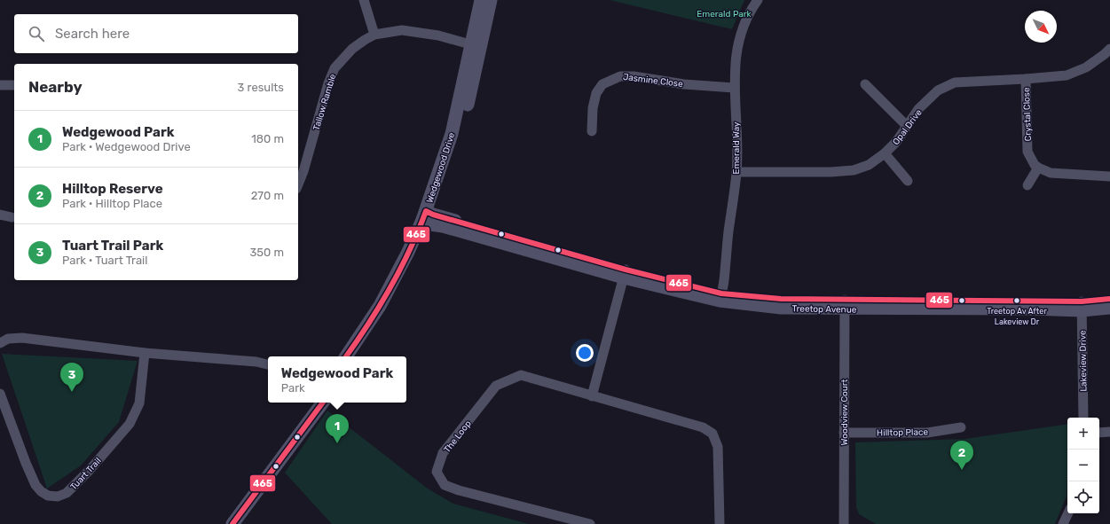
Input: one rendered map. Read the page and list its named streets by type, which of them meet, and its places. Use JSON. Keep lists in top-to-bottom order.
{
  "streets": {
    "street": [
      "Jasmine Close",
      "Tallow Ramble",
      "Crystal Close",
      "Opal Drive",
      "Emerald Way",
      "Wedgewood Drive",
      "Treetop Avenue",
      "Lakeview Drive",
      "Woodview Court",
      "Hilltop Place",
      "The Loop",
      "Tuart Trail"
    ]
  },
  "crossings": [
    ["Jasmine Close", "Emerald Way"],
    ["Tallow Ramble", "Wedgewood Drive"],
    ["Crystal Close", "Opal Drive"],
    ["Opal Drive", "Emerald Way"],
    ["Emerald Way", "Treetop Avenue"],
    ["Wedgewood Drive", "Treetop Avenue"],
    ["Treetop Avenue", "Lakeview Drive"],
    ["Treetop Avenue", "Woodview Court"],
    ["Woodview Court", "Hilltop Place"]
  ],
  "parks": ["Emerald Park"],
  "places": ["Treetop Av After Lakeview Dr"],
  "lines": ["transit line 465"],
  "north": "bottom right",
  "page": {
    "search": "Search here",
    "heading": ["Nearby", "3 results"],
    "list": [
      {
        "mark": "1",
        "name": "Wedgewood Park",
        "note": "Park · Wedgewood Drive",
        "value": "180 m"
      },
      {
        "mark": "2",
        "name": "Hilltop Reserve",
        "note": "Park · Hilltop Place",
        "value": "270 m"
      },
      {
        "mark": "3",
        "name": "Tuart Trail Park",
        "note": "Park · Tuart Trail",
        "value": "350 m"
      }
    ],
    "popup": ["Wedgewood Park", "Park"],
    "pins": ["3", "1", "2"],
    "map_buttons": ["+", "−"]
  }
}
